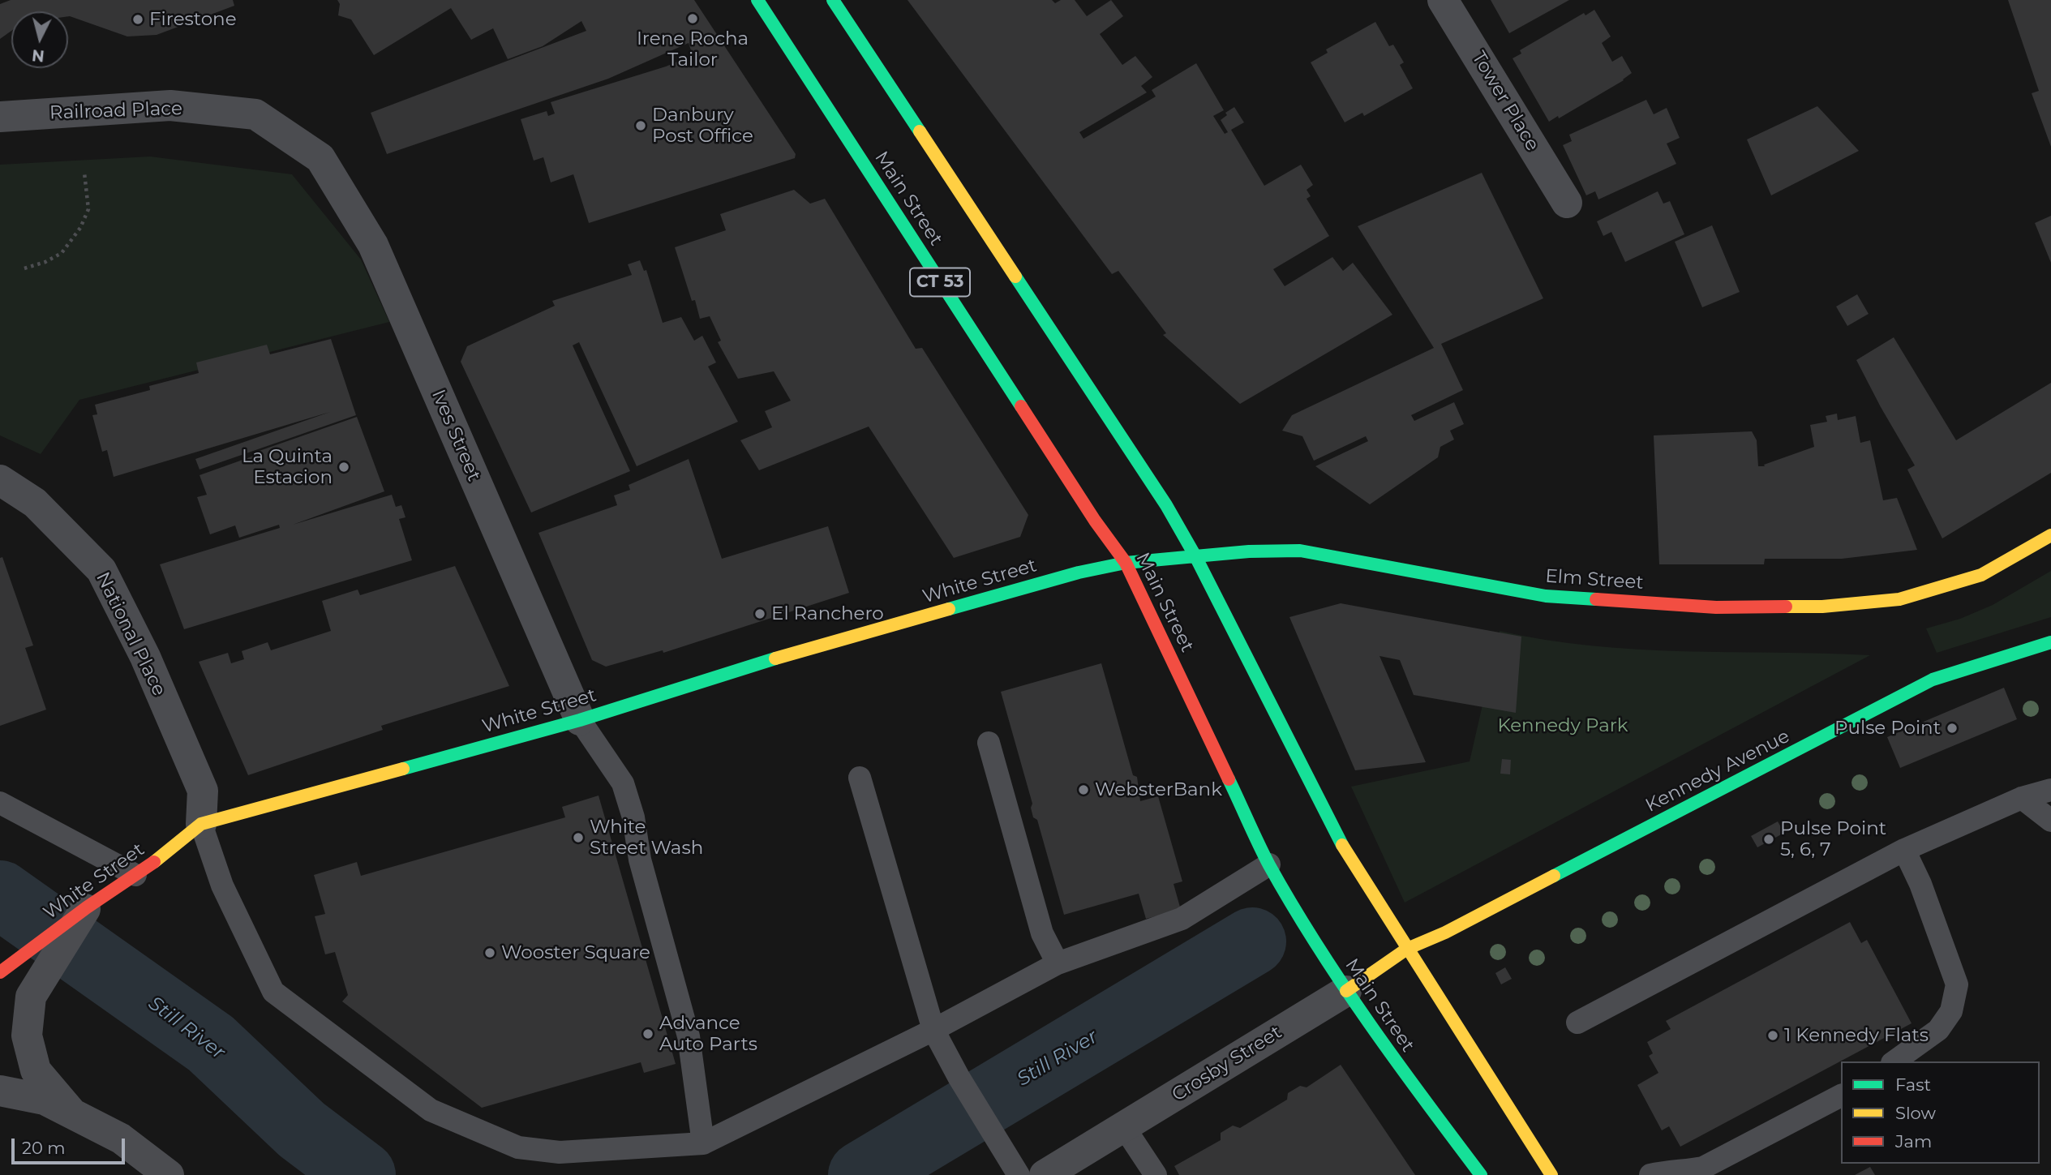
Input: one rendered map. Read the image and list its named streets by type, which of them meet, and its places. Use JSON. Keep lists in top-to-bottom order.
{
  "streets": {
    "main road": [
      "Main Street",
      "CT 53",
      "Elm Street",
      "White Street",
      "Kennedy Avenue",
      "Crosby Street"
    ],
    "street": [
      "Tower Place",
      "Railroad Place",
      "Ives Street",
      "National Place"
    ]
  },
  "crossings": [
    ["Railroad Place", "Ives Street"],
    ["Main Street", "Elm Street"],
    ["Main Street", "White Street"],
    ["Main Street", "Crosby Street"],
    ["Ives Street", "White Street"],
    ["Elm Street", "White Street"],
    ["White Street", "National Place"],
    ["Kennedy Avenue", "Crosby Street"]
  ],
  "water": ["Still River"],
  "parks": ["Kennedy Park"],
  "places": [
    "Irene Rocha Tailor",
    "Firestone",
    "Danbury Post Office",
    "La Quinta Estacion",
    "El Ranchero",
    "Pulse Point",
    "WebsterBank",
    "White Street Wash",
    "Pulse Point 5, 6, 7",
    "Wooster Square",
    "Advance Auto Parts",
    "1 Kennedy Flats"
  ],
  "legend": ["Fast", "Slow", "Jam"],
  "scale_bar": "20 m",
  "north": "bottom"
}
